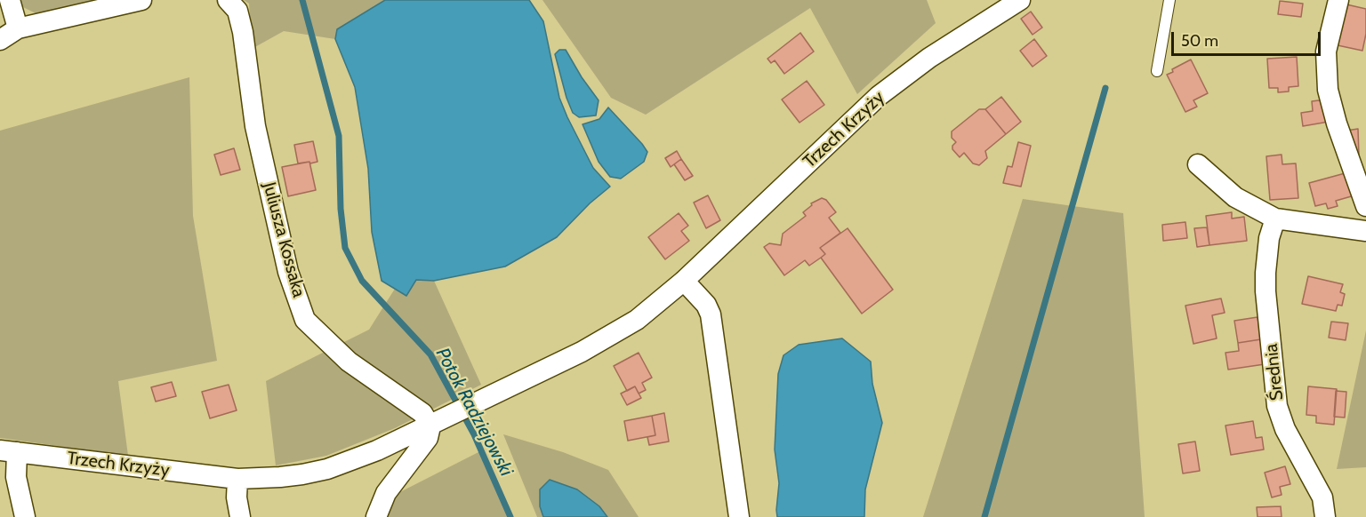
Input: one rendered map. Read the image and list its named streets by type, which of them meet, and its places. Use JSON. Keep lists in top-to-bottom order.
{
  "streets": {
    "street": ["Trzech Krzyży", "Juliusza Kossaka", "Średnia"]
  },
  "crossings": [
    ["Trzech Krzyży", "Juliusza Kossaka"]
  ],
  "water": ["Potok Radziejowski"],
  "scale_bar": "50 m"
}
